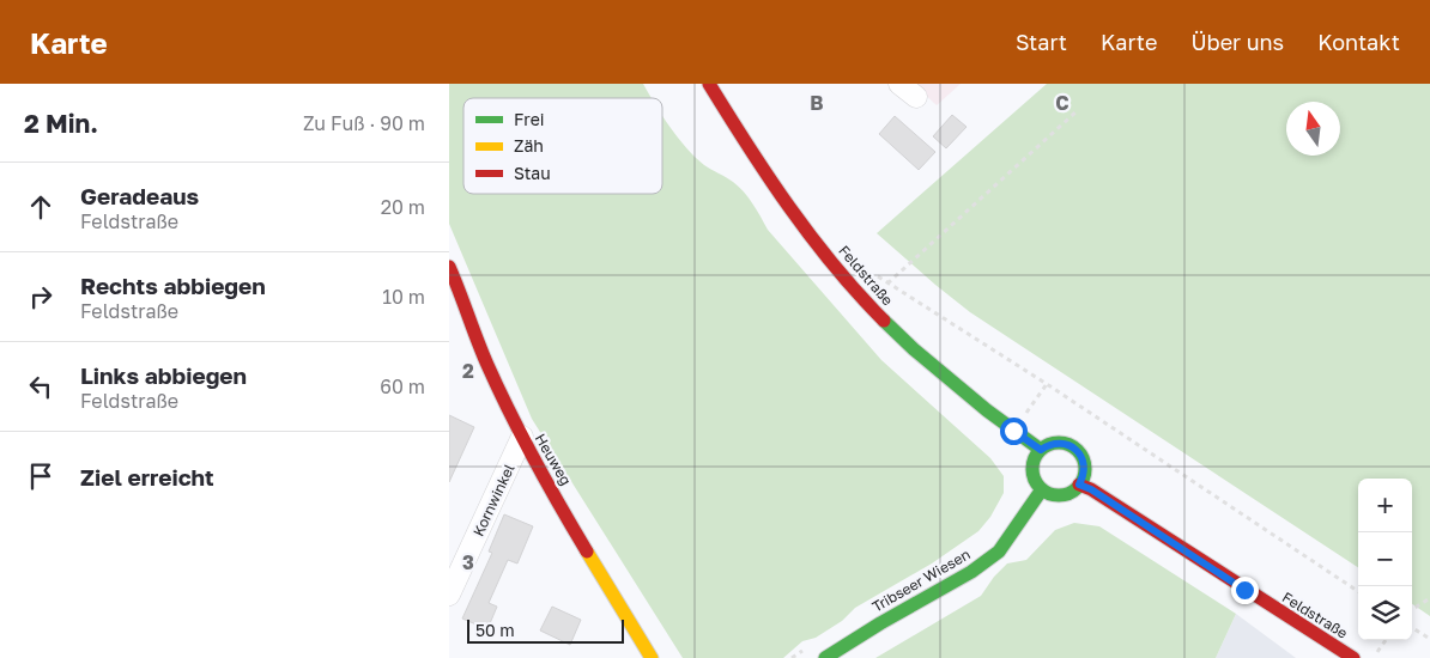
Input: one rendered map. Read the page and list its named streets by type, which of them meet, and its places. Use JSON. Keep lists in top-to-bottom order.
{
  "streets": {
    "main road": ["Feldstraße", "Heuweg", "Tribseer Wiesen"],
    "street": ["Kornwinkel"]
  },
  "crossings": [
    ["Feldstraße", "Tribseer Wiesen"],
    ["Heuweg", "Kornwinkel"]
  ],
  "legend": ["Frei", "Zäh", "Stau"],
  "scale_bar": "50 m",
  "north": "top",
  "page": {
    "header": "Karte",
    "nav": [
      "Start",
      "Karte",
      "Über uns",
      "Kontakt"
    ],
    "heading": ["2 Min.", "Zu Fuß · 90 m"],
    "list": [
      ["Geradeaus", "Feldstraße", "20 m"],
      ["Rechts abbiegen", "Feldstraße", "10 m"],
      ["Links abbiegen", "Feldstraße", "60 m"],
      "Ziel erreicht"
    ],
    "map_buttons": ["+", "−"],
    "scale": "50 m"
  },
  "grid": {
    "columns": ["B", "C"],
    "rows": ["2", "3"]
  }
}
